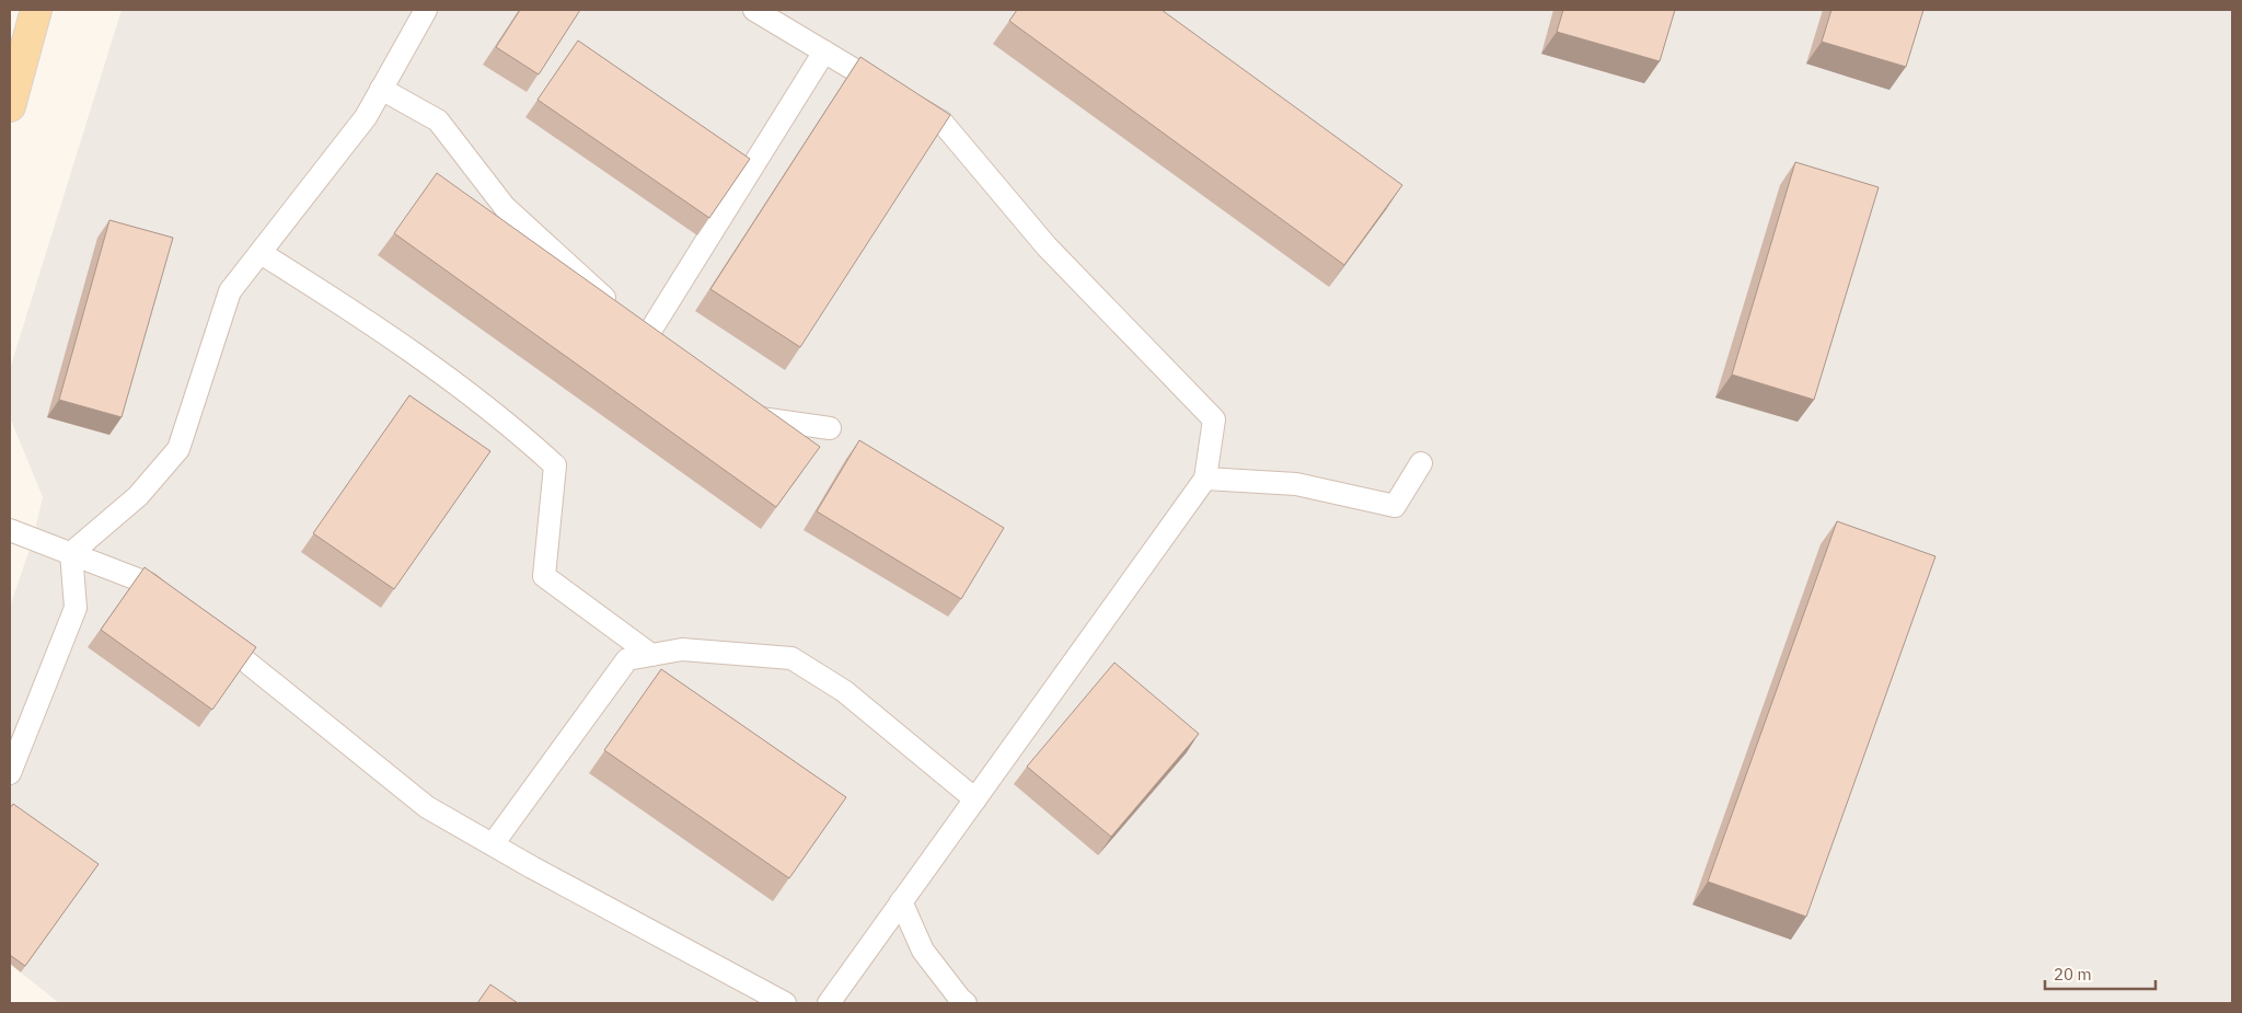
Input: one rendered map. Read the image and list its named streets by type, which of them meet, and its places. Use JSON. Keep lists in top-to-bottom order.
{
  "scale_bar": "20 m"
}
